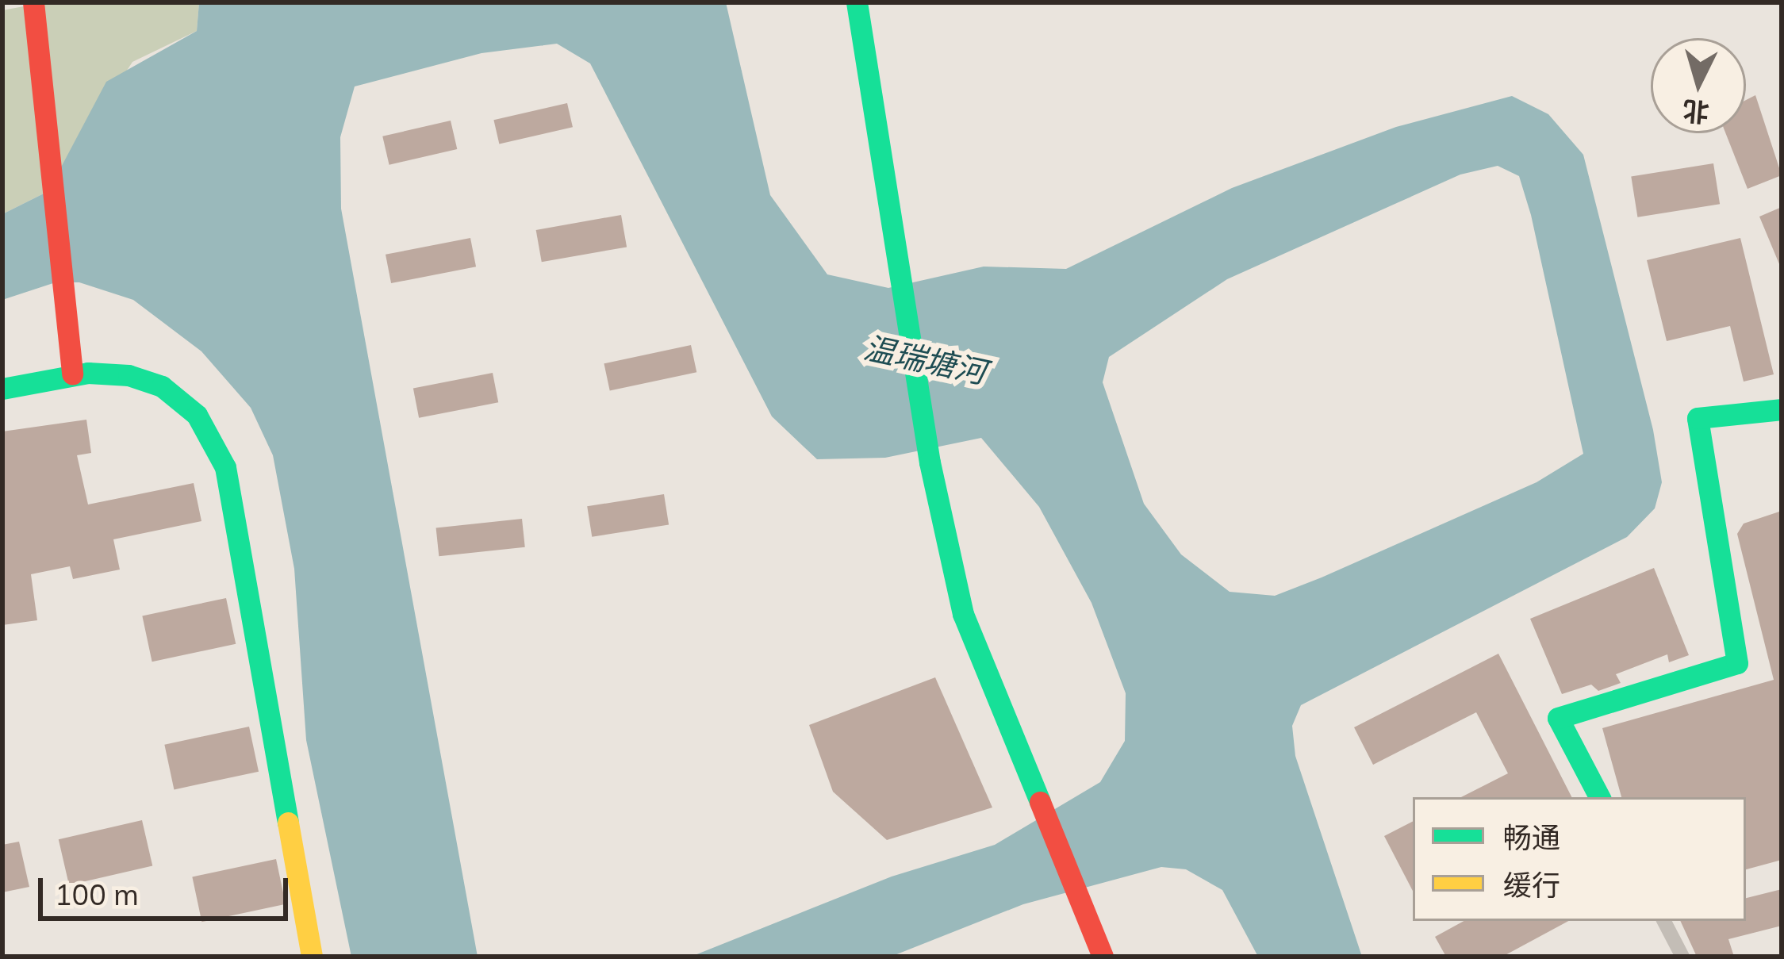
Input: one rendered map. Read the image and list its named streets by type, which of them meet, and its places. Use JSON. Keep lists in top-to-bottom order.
{
  "water": ["温瑞塘河"],
  "legend": ["畅通", "缓行"],
  "scale_bar": "100 m",
  "north": "bottom"
}
